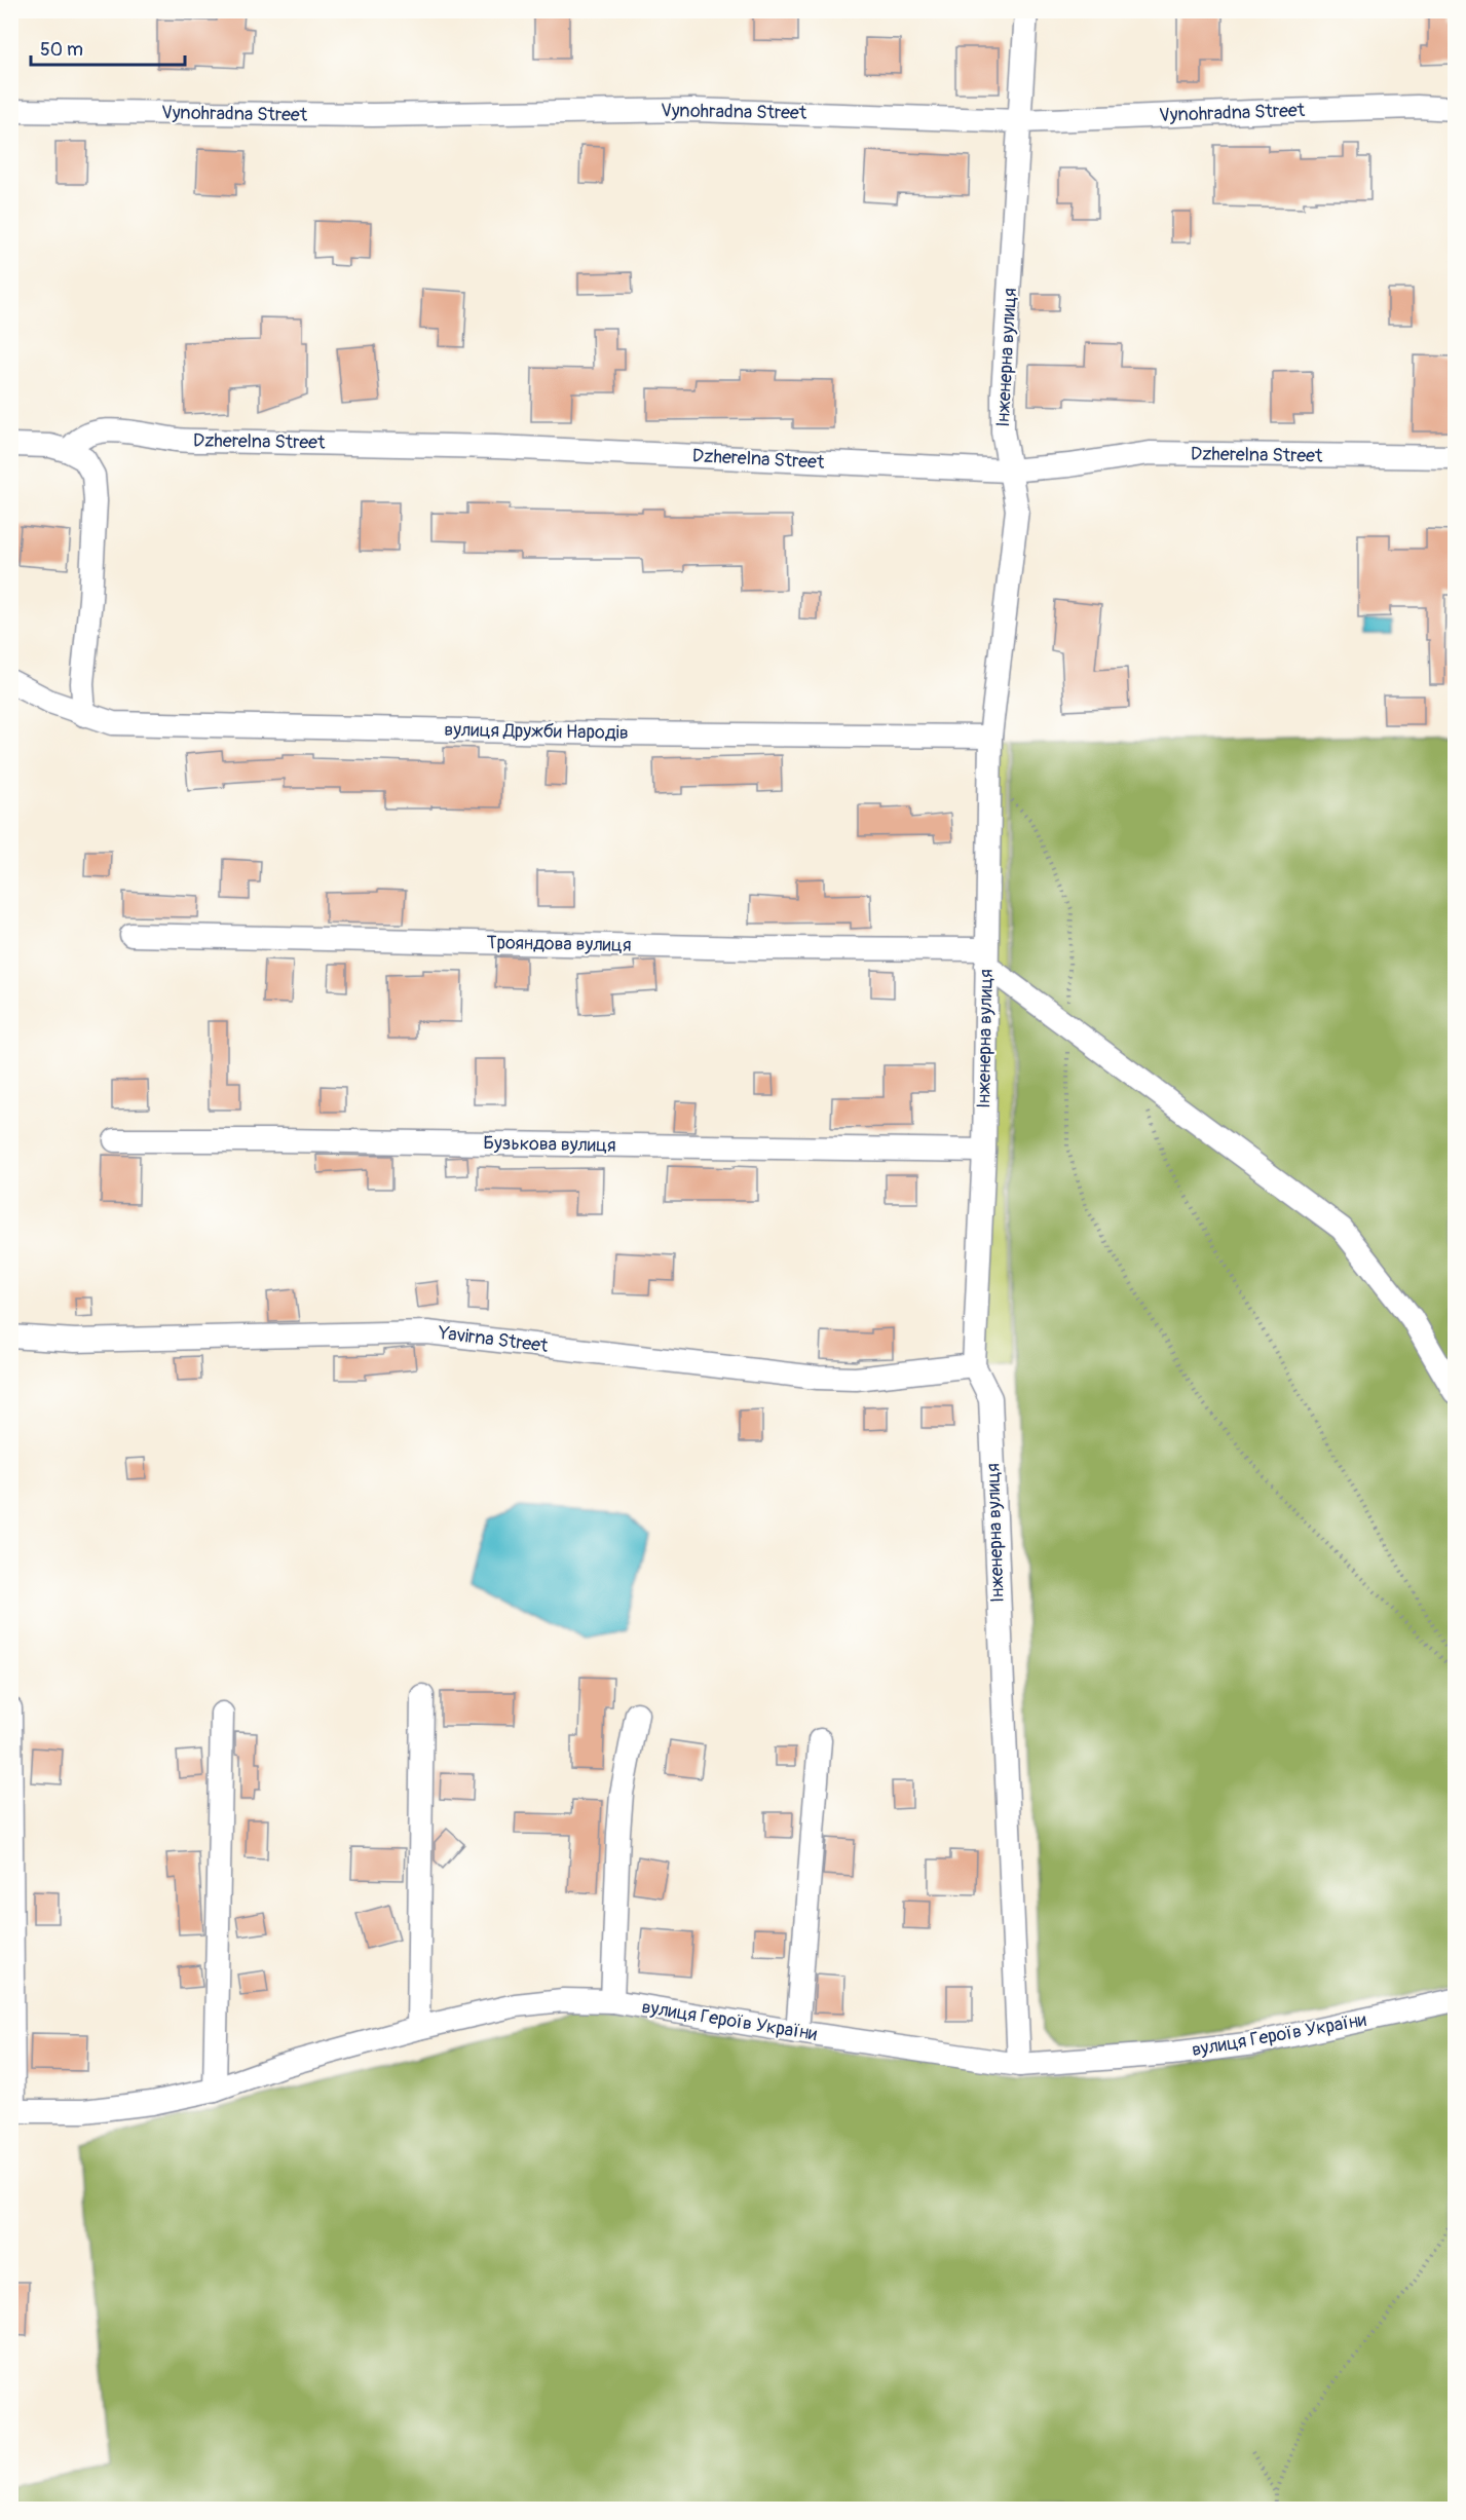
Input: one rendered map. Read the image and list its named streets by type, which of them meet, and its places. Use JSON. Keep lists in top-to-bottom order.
{
  "streets": {
    "street": [
      "Vynohradna Street",
      "Інженерна вулиця",
      "Dzherelna Street",
      "вулиця Дружби Народів",
      "Трояндова вулиця",
      "Бузькова вулиця",
      "Yavirna Street",
      "вулиця Героїв України"
    ]
  },
  "crossings": [
    ["Vynohradna Street", "Інженерна вулиця"],
    ["Інженерна вулиця", "Dzherelna Street"],
    ["Інженерна вулиця", "вулиця Дружби Народів"],
    ["Інженерна вулиця", "Трояндова вулиця"],
    ["Інженерна вулиця", "Бузькова вулиця"],
    ["Інженерна вулиця", "Yavirna Street"],
    ["Інженерна вулиця", "вулиця Героїв України"]
  ],
  "scale_bar": "50 m"
}
